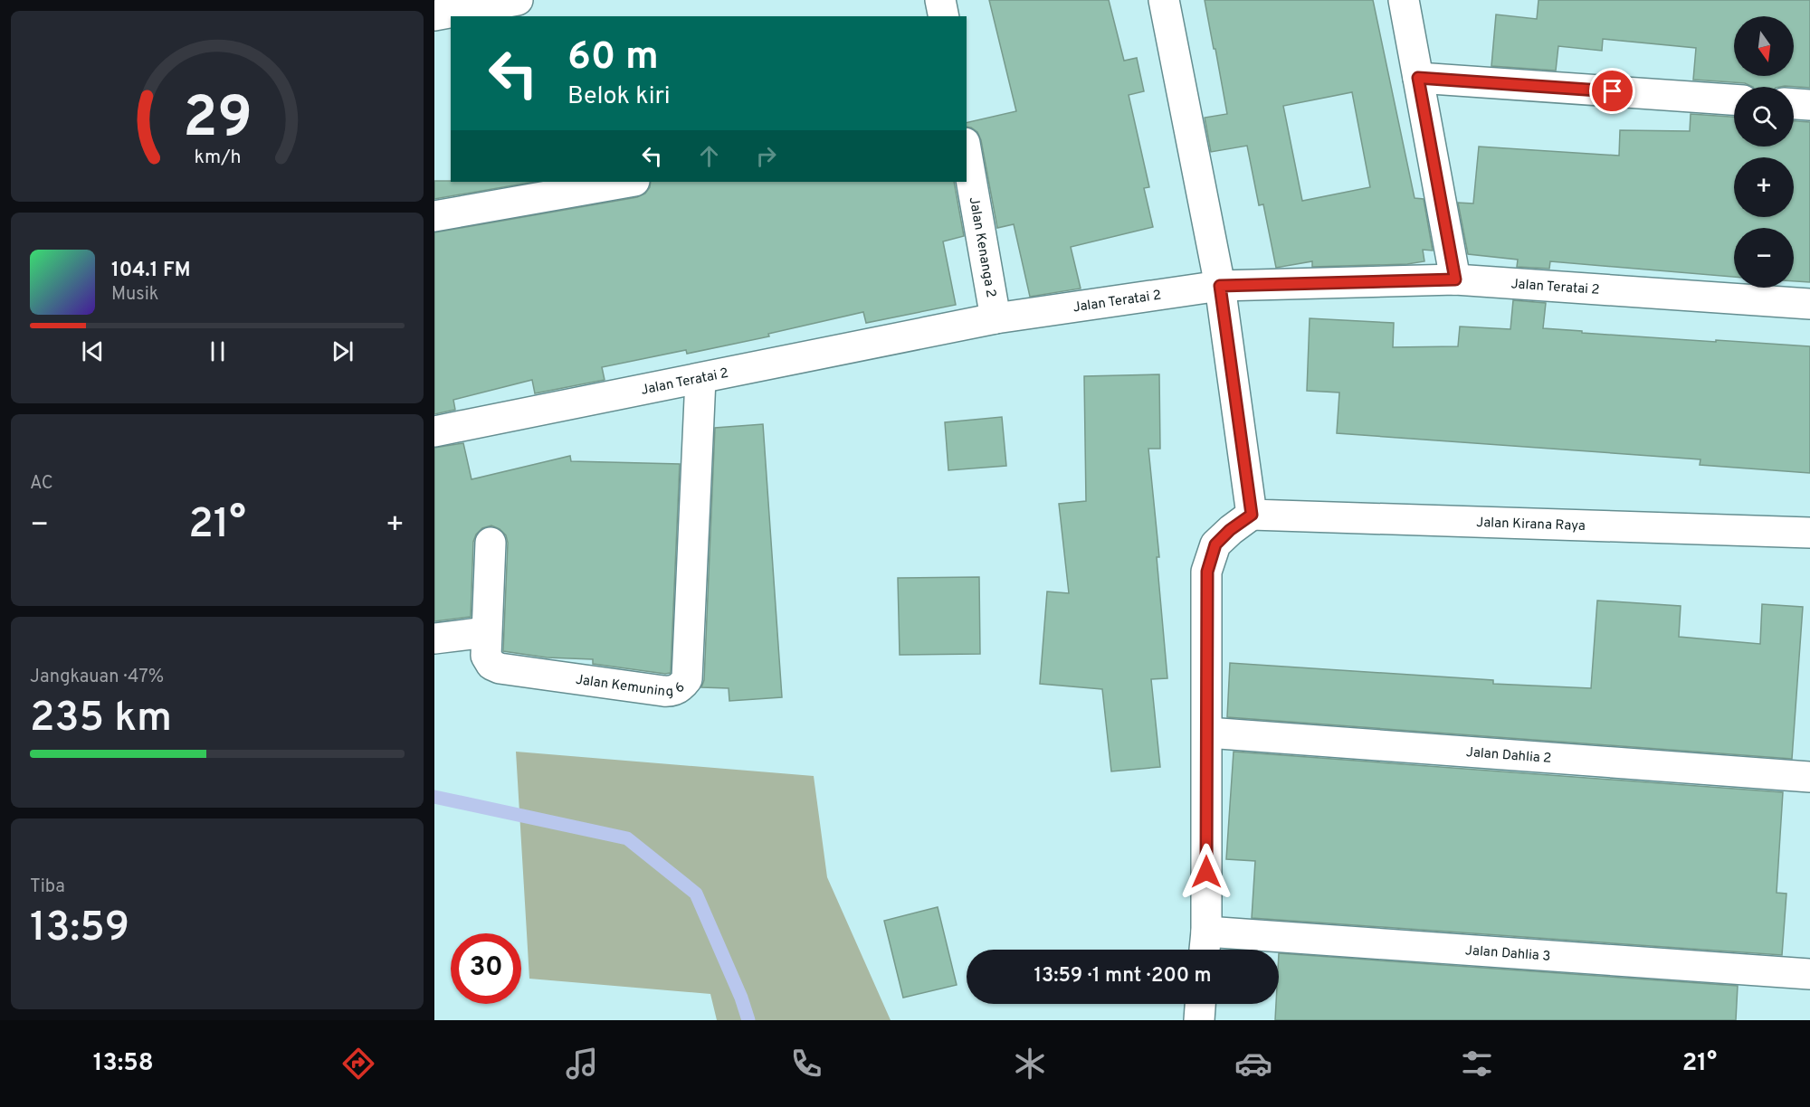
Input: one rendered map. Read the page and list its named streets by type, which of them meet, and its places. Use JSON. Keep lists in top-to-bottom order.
{
  "streets": {
    "street": [
      "Jalan Kenanga 2",
      "Jalan Teratai 2",
      "Jalan Kirana Raya",
      "Jalan Kemuning 6",
      "Jalan Dahlia 2",
      "Jalan Dahlia 3"
    ]
  },
  "crossings": [
    ["Jalan Kenanga 2", "Jalan Teratai 2"],
    ["Jalan Teratai 2", "Jalan Kemuning 6"]
  ],
  "north": "bottom",
  "page": {
    "map_buttons": ["+", "−"],
    "turn": ["60 m", "Belok kiri"],
    "song": ["104.1 FM", "Musik"],
    "tile": [
      "AC",
      ["Jangkauan · 47%", "235 km"],
      ["Tiba", "13:59"]
    ],
    "heat": ["−", "21°", "+"],
    "limit": "30",
    "trip": "13:59 · 1 mnt · 200 m",
    "tabs": ["13:58", "21°"],
    "gauge": ["29", "km/h"]
  }
}
